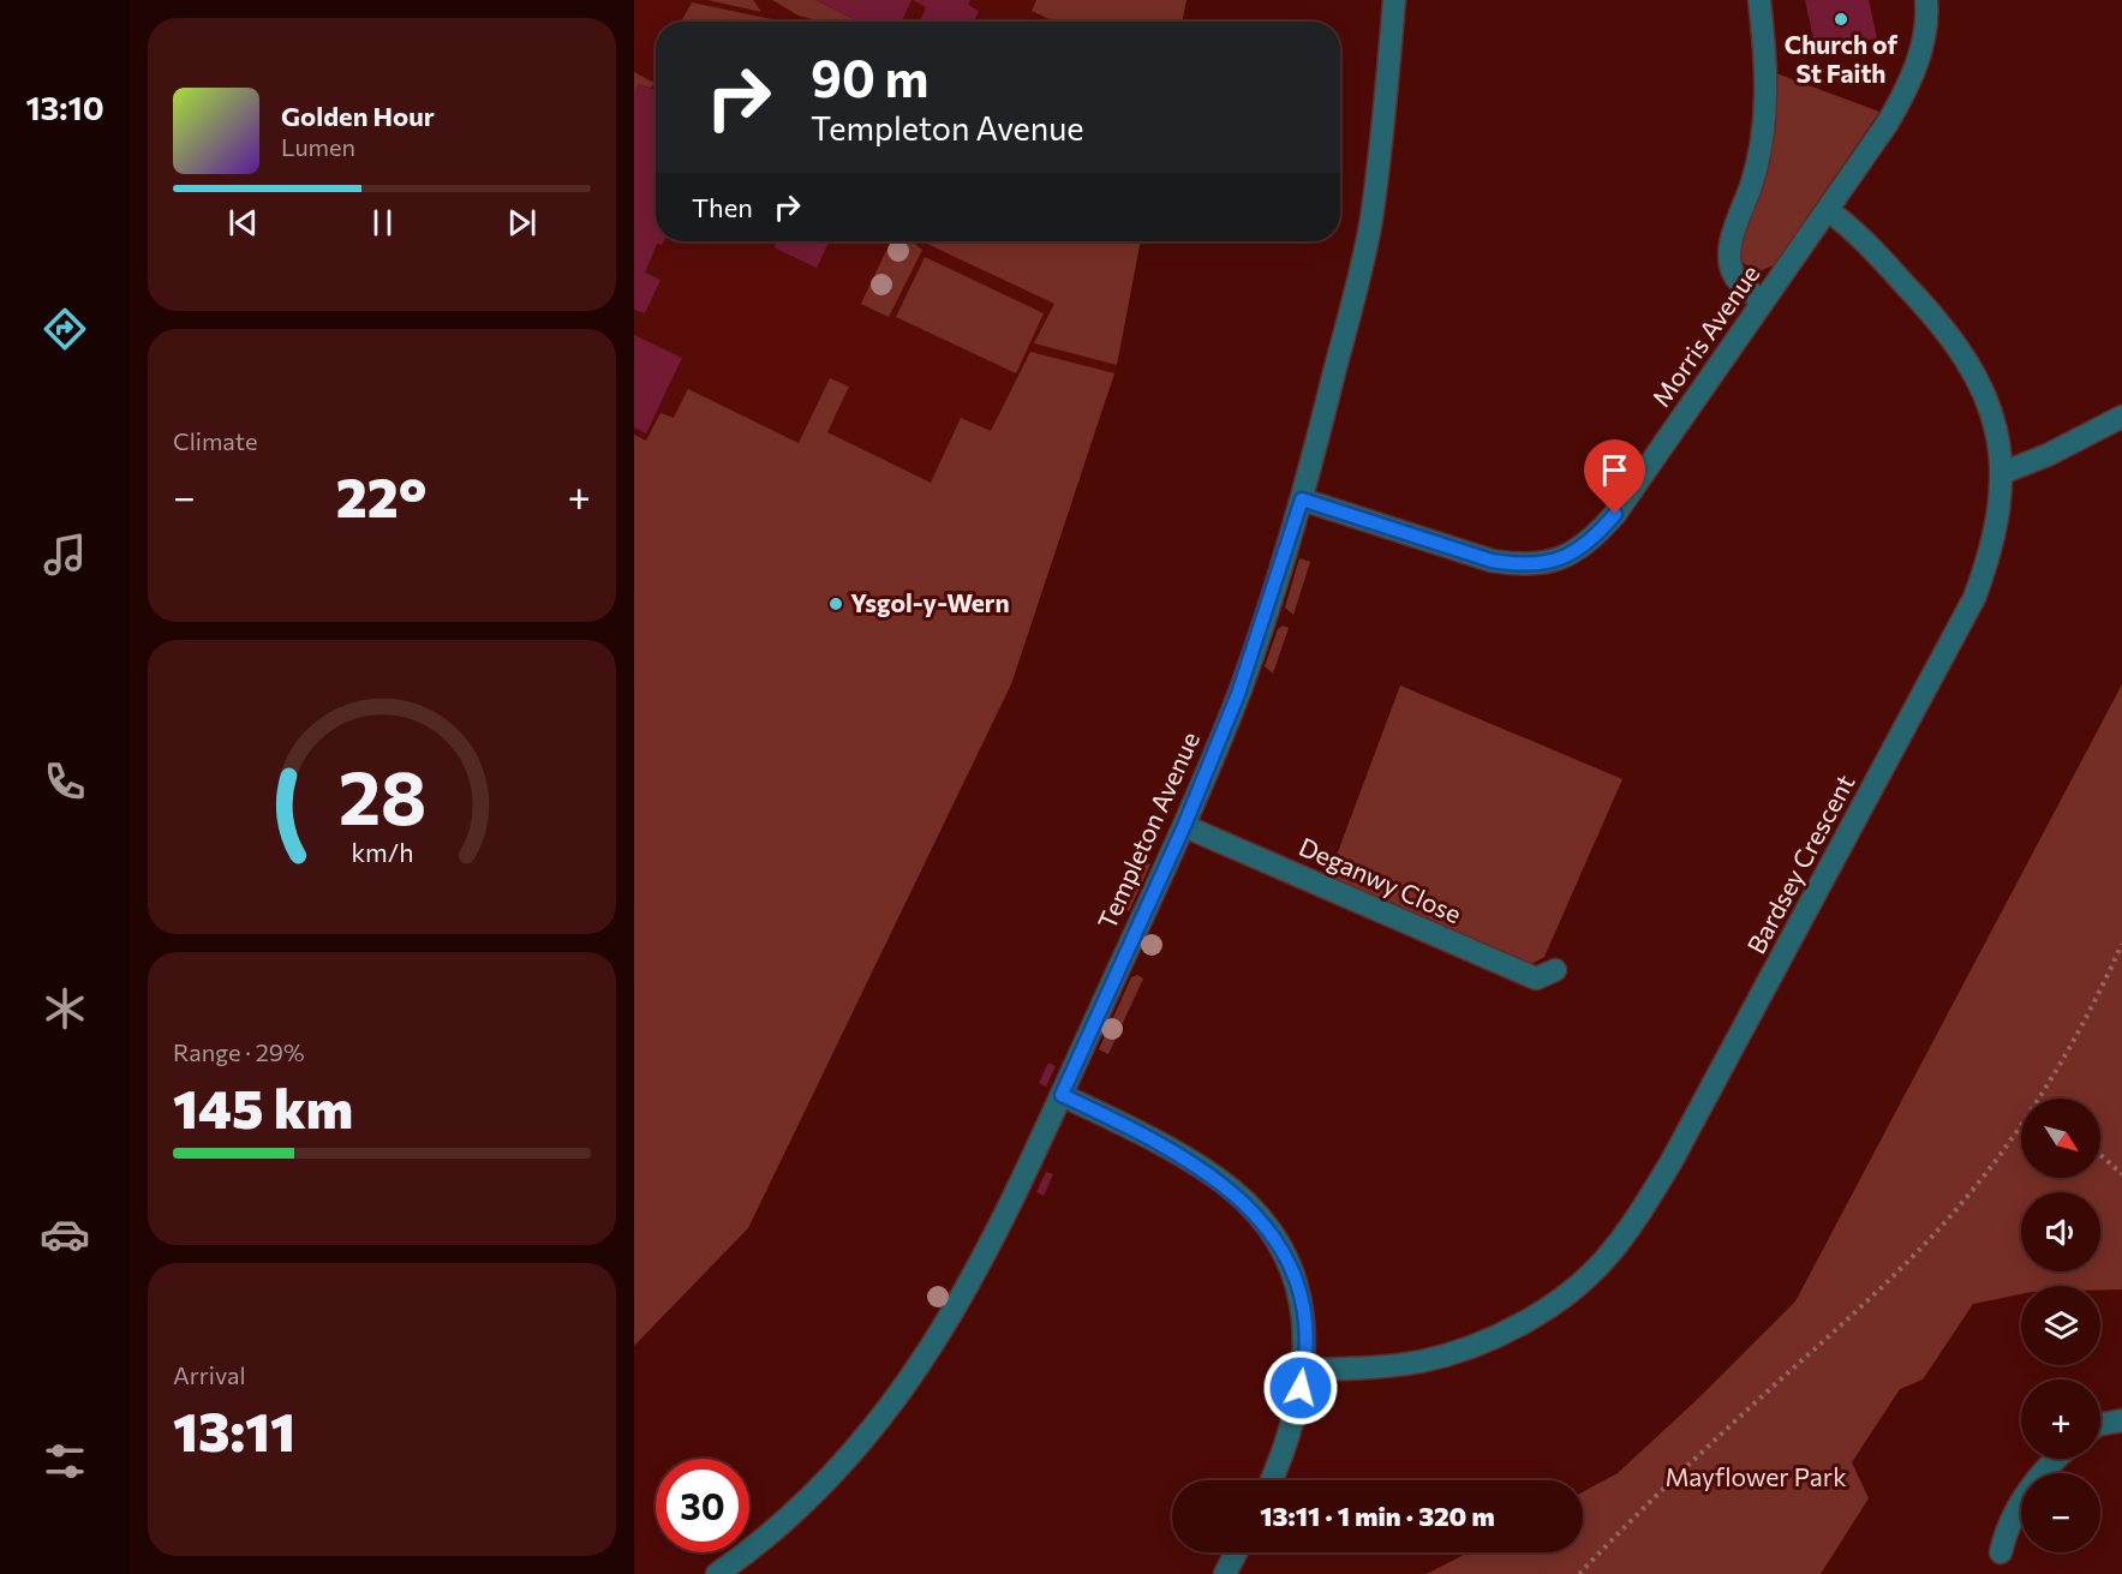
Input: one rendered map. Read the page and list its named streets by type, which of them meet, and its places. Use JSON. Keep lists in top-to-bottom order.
{
  "streets": {
    "street": [
      "Morris Avenue",
      "Templeton Avenue",
      "Bardsey Crescent",
      "Deganwy Close"
    ]
  },
  "crossings": [
    ["Morris Avenue", "Templeton Avenue"],
    ["Morris Avenue", "Bardsey Crescent"],
    ["Templeton Avenue", "Deganwy Close"]
  ],
  "parks": ["Mayflower Park"],
  "places": ["Church of St Faith", "Ysgol-y-Wern"],
  "north": "bottom right",
  "page": {
    "tabs": "13:10",
    "turn": ["90 m", "Templeton Avenue"],
    "song": ["Golden Hour", "Lumen"],
    "then": "Then",
    "tile": [
      "Climate",
      ["Range · 29%", "145 km"],
      ["Arrival", "13:11"]
    ],
    "heat": ["−", "22°", "+"],
    "map_buttons": ["+", "−"],
    "limit": "30",
    "trip": "13:11 · 1 min · 320 m",
    "gauge": ["28", "km/h"]
  }
}
